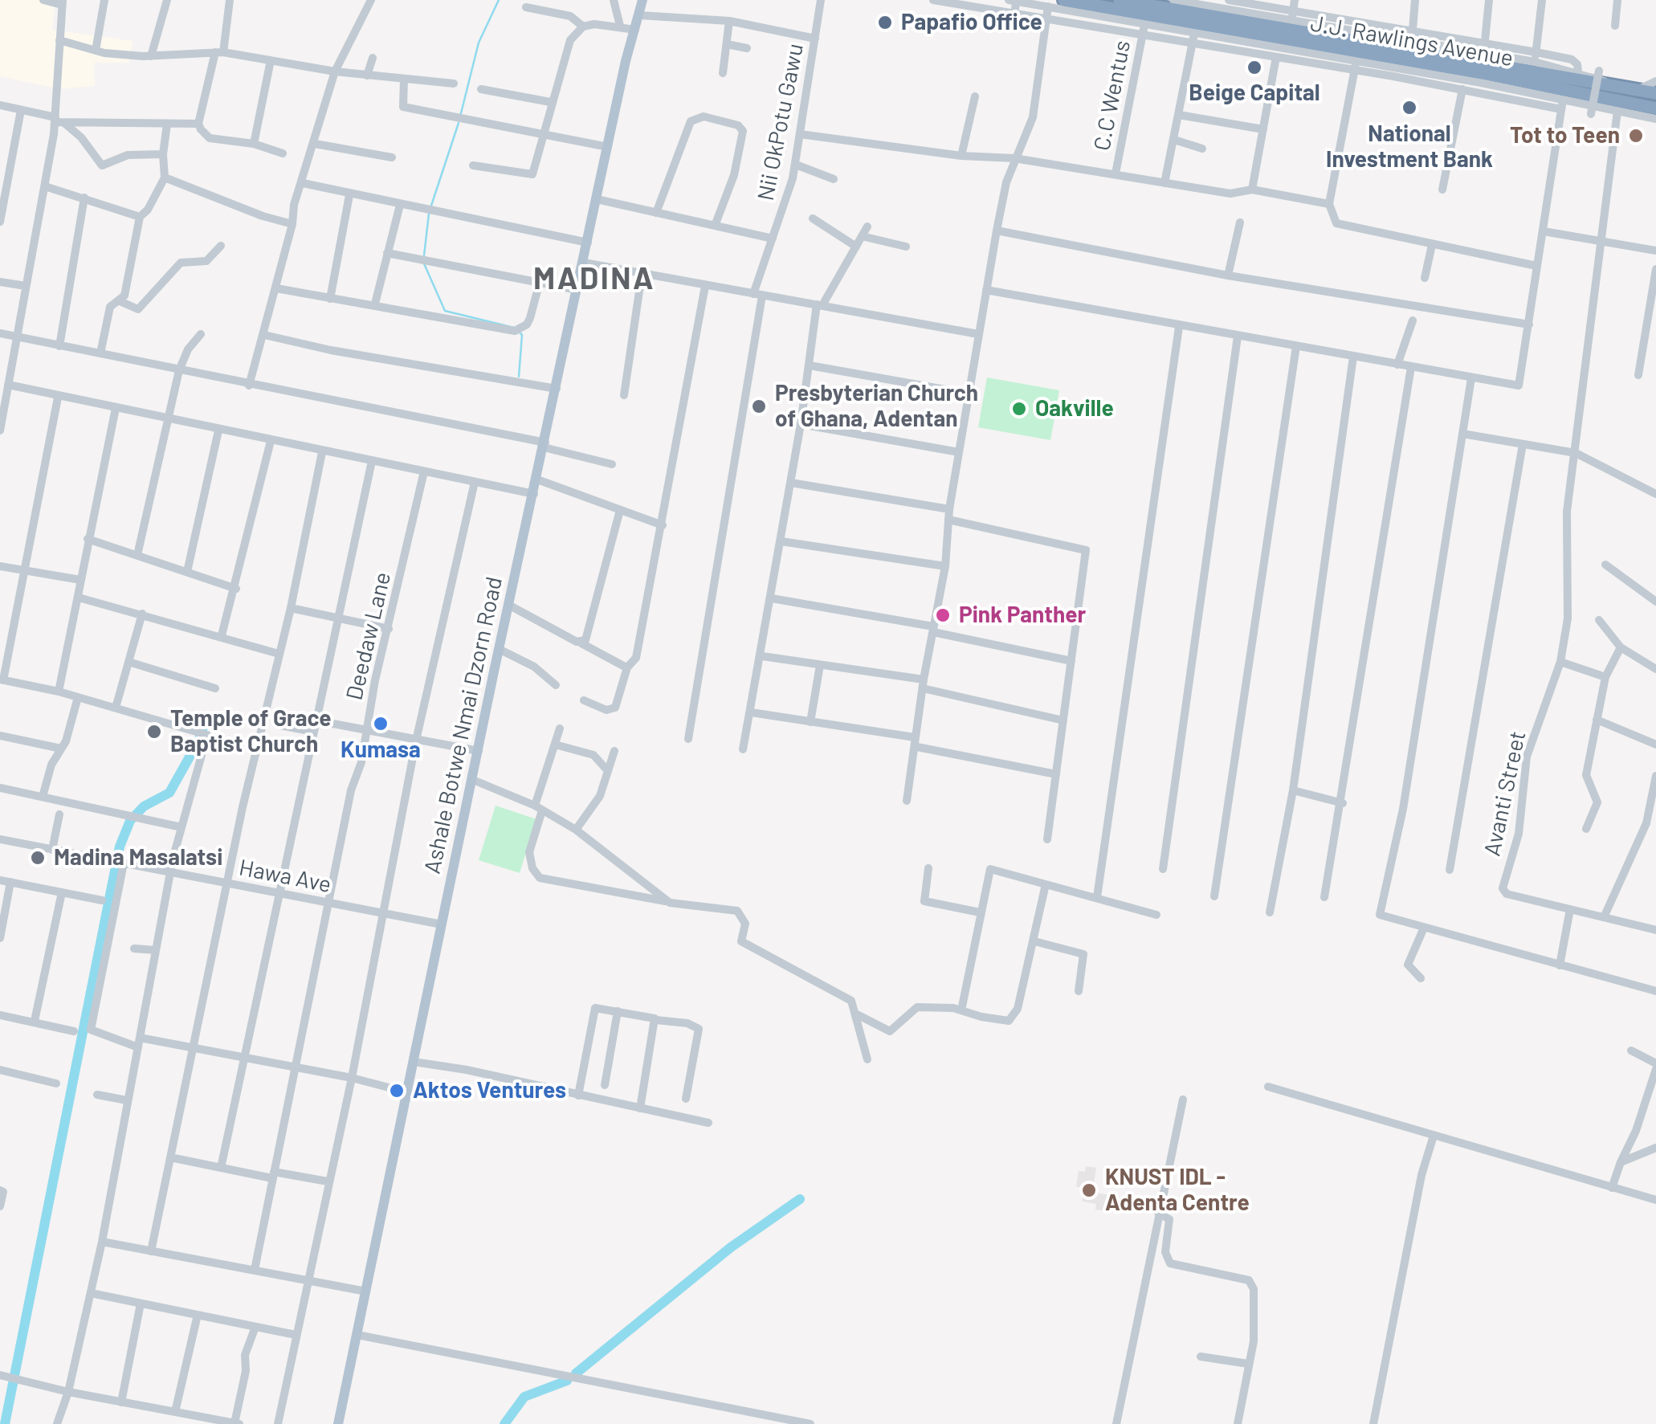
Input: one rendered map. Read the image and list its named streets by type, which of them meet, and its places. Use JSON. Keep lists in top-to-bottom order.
{
  "streets": {
    "highway": ["J.J. Rawlings Avenue"],
    "main road": ["Ashale Botwe Nmai Dzorn Road"],
    "street": [
      "C.C Wentus",
      "Nii OkPotu Gawu",
      "Deedaw Lane",
      "Avanti Street",
      "Hawa Ave"
    ]
  },
  "crossings": [
    ["J.J. Rawlings Avenue", "Avanti Street"],
    ["Deedaw Lane", "Hawa Ave"],
    ["Ashale Botwe Nmai Dzorn Road", "Hawa Ave"]
  ],
  "districts": ["MADINA"],
  "places": [
    "Papafio Office",
    "Beige Capital",
    "National Investment Bank",
    "Tot to Teen",
    "Presbyterian Church of Ghana, Adentan",
    "Oakville",
    "Pink Panther",
    "Kumasa",
    "Temple of Grace Baptist Church",
    "Madina Masalatsi",
    "Aktos Ventures",
    "KNUST IDL - Adenta Centre"
  ]
}
